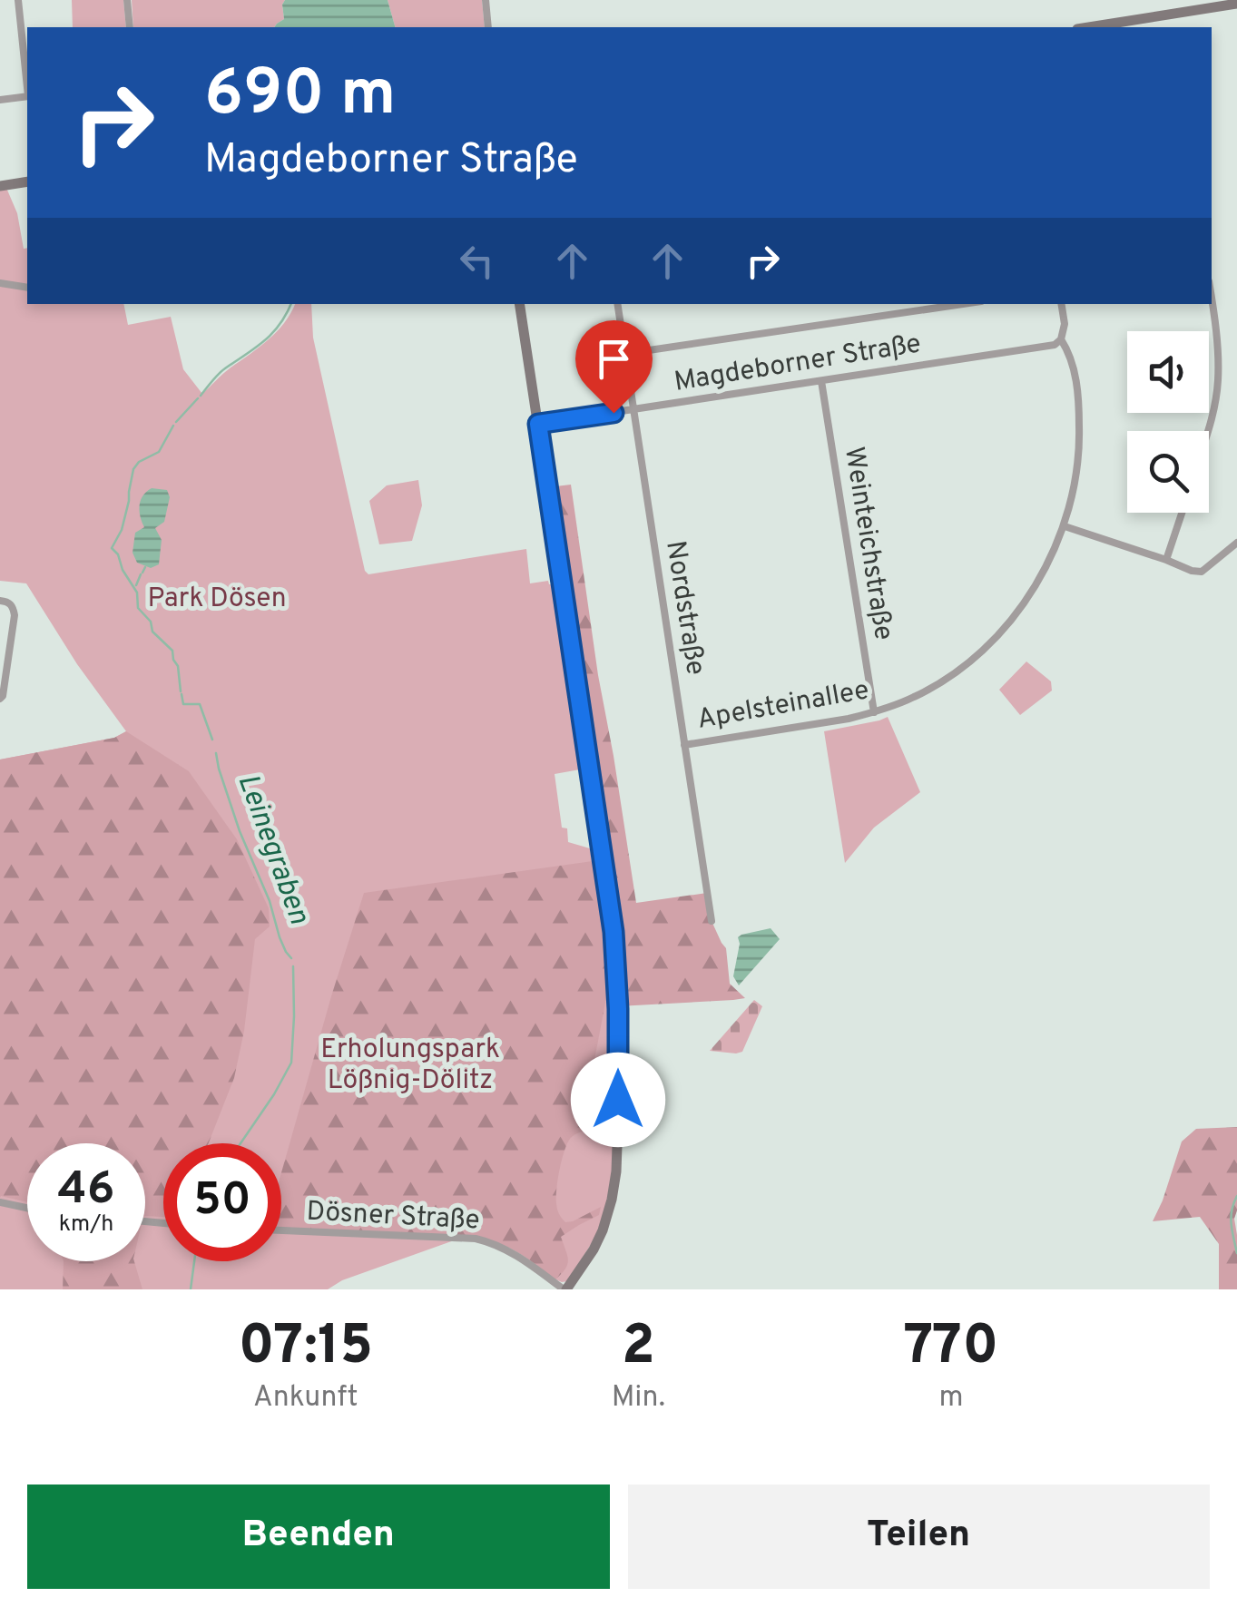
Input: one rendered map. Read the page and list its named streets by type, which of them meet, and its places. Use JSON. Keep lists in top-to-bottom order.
{
  "streets": {
    "street": [
      "Magdeborner Straße",
      "Weinteichstraße",
      "Nordstraße",
      "Apelsteinallee",
      "Dösner Straße"
    ]
  },
  "crossings": [
    ["Magdeborner Straße", "Weinteichstraße"],
    ["Magdeborner Straße", "Nordstraße"],
    ["Magdeborner Straße", "Apelsteinallee"],
    ["Weinteichstraße", "Apelsteinallee"],
    ["Nordstraße", "Apelsteinallee"]
  ],
  "water": ["Leinegraben"],
  "parks": ["Park Dösen", "Erholungspark Lößnig-Dölitz"],
  "page": {
    "turn": ["690 m", "Magdeborner Straße"],
    "speed": "46 km/h",
    "limit": "50",
    "eta": [
      "07:15",
      "Ankunft",
      "2",
      "Min.",
      "770",
      "m"
    ],
    "buttons": ["Beenden", "Teilen"]
  }
}
